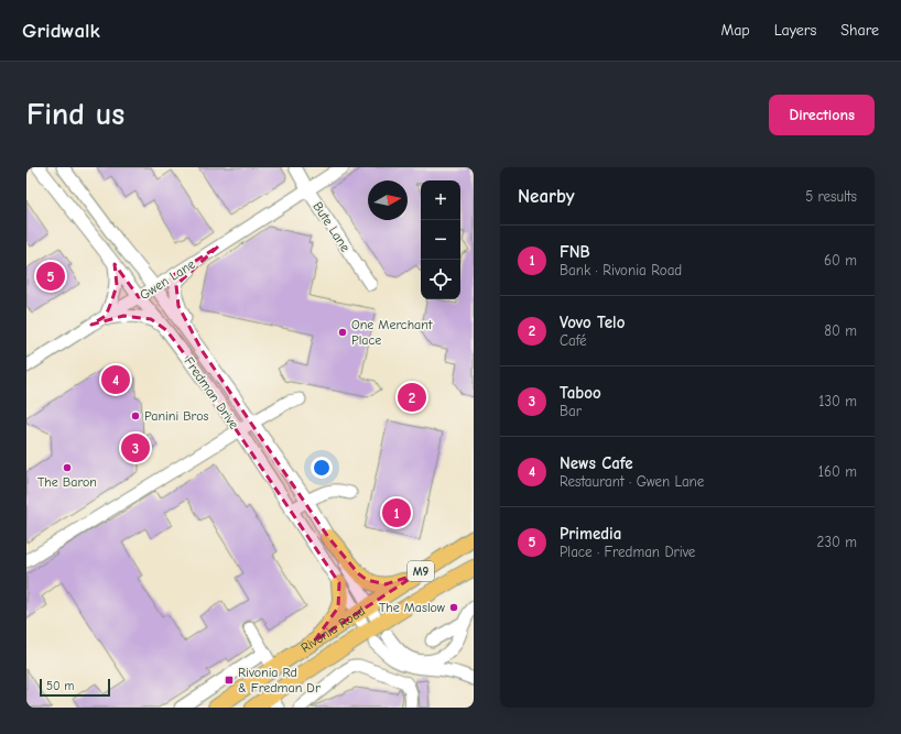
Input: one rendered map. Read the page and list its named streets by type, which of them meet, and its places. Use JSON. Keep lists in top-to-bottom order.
{
  "streets": {
    "main road": ["M9", "Rivonia Road"],
    "street": ["Bute Lane", "Gwen Lane", "Fredman Drive"]
  },
  "crossings": [
    ["Bute Lane", "Gwen Lane"],
    ["Gwen Lane", "Fredman Drive"],
    ["Fredman Drive", "Rivonia Road"]
  ],
  "places": {
    "other": [
      "One Merchant Place",
      "Panini Bros",
      "The Baron",
      "The Maslow"
    ],
    "transit": ["Rivonia Rd & Fredman Dr"]
  },
  "scale_bar": "50 m",
  "north": "right",
  "page": {
    "header": "Gridwalk",
    "nav": ["Map", "Layers", "Share"],
    "buttons": "Directions",
    "title": "Find us",
    "heading": ["Nearby", "5 results"],
    "map_buttons": ["+", "−"],
    "list": [
      {
        "mark": "1",
        "name": "FNB",
        "note": "Bank · Rivonia Road",
        "value": "60 m"
      },
      {
        "mark": "2",
        "name": "Vovo Telo",
        "note": "Café",
        "value": "80 m"
      },
      {
        "mark": "3",
        "name": "Taboo",
        "note": "Bar",
        "value": "130 m"
      },
      {
        "mark": "4",
        "name": "News Cafe",
        "note": "Restaurant · Gwen Lane",
        "value": "160 m"
      },
      {
        "mark": "5",
        "name": "Primedia",
        "note": "Place · Fredman Drive",
        "value": "230 m"
      }
    ],
    "pins": [
      "5",
      "4",
      "2",
      "3",
      "1"
    ],
    "scale": "50 m"
  }
}
